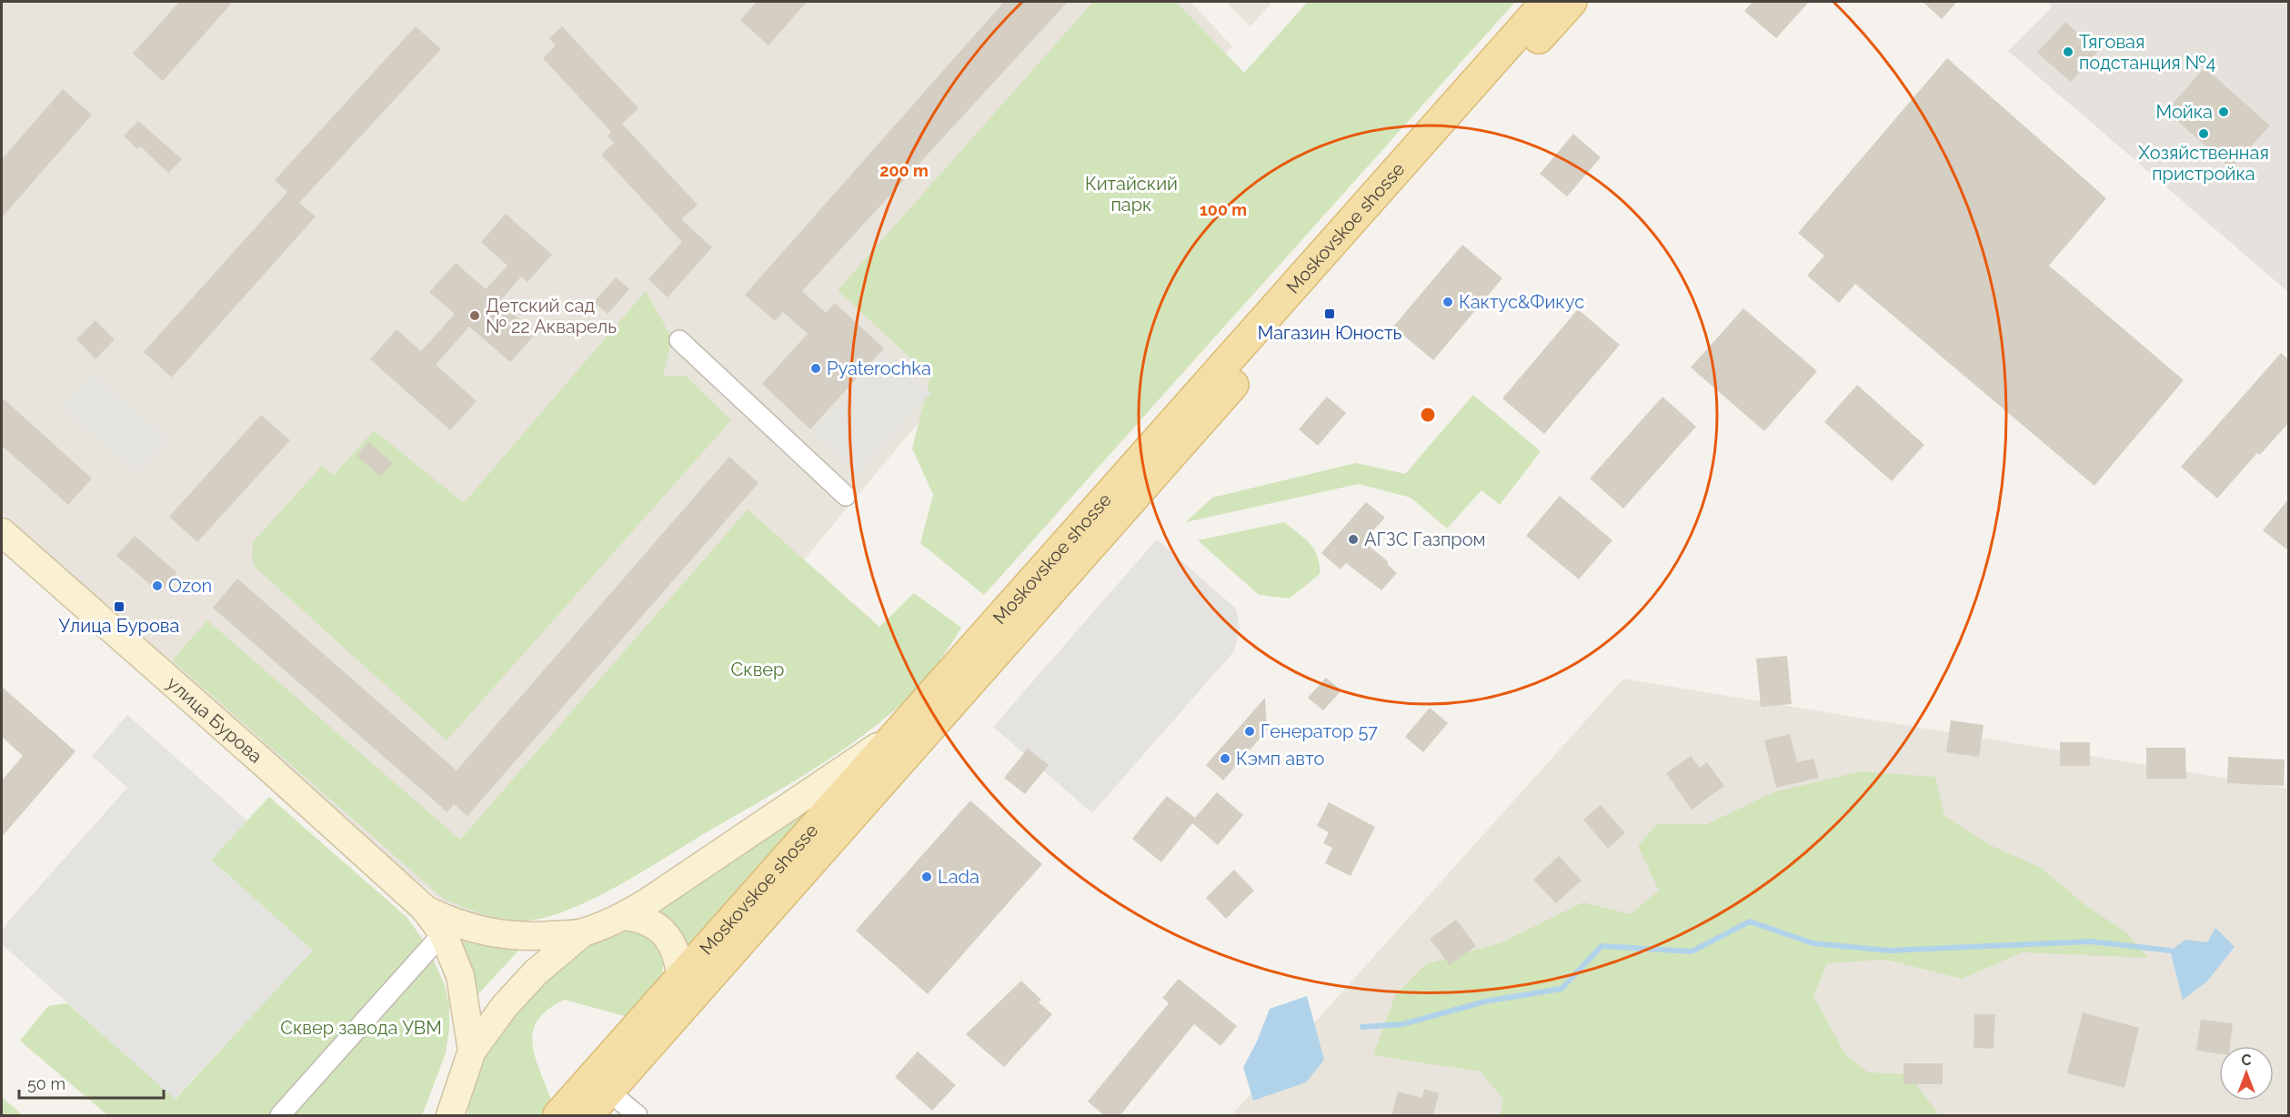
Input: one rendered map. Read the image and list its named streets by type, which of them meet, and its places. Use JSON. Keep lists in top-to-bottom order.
{
  "streets": {
    "main road": ["Moskovskoe shosse", "улица Бурова"]
  },
  "parks": ["Китайский парк", "Сквер", "Сквер завода УВМ"],
  "places": {
    "other": [
      "Тяговая подстанция №4",
      "Мойка",
      "Хозяйственная пристройка",
      "Кактус&Фикус",
      "Детский сад № 22 Акварель",
      "Pyaterochka",
      "АГЗС Газпром",
      "Ozon",
      "Генератор 57",
      "Кэмп авто",
      "Lada"
    ],
    "transit": ["Магазин Юность", "Улица Бурова"]
  },
  "scale_bar": "50 m",
  "north": "top",
  "rings": ["200 m", "100 m"]
}
